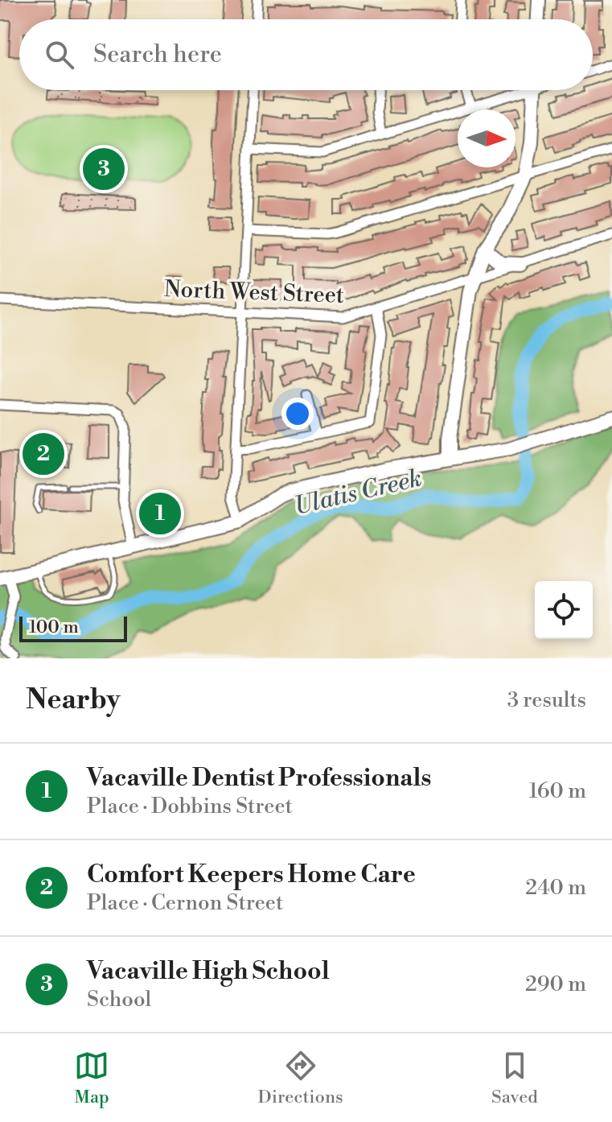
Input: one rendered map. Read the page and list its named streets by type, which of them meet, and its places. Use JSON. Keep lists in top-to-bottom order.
{
  "streets": {
    "street": ["North West Street"]
  },
  "water": ["Ulatis Creek"],
  "scale_bar": "100 m",
  "north": "right",
  "page": {
    "search": "Search here",
    "pins": ["3", "2", "1"],
    "scale": "100 m",
    "heading": ["Nearby", "3 results"],
    "list": [
      {
        "mark": "1",
        "name": "Vacaville Dentist Professionals",
        "note": "Place · Dobbins Street",
        "value": "160 m"
      },
      {
        "mark": "2",
        "name": "Comfort Keepers Home Care",
        "note": "Place · Cernon Street",
        "value": "240 m"
      },
      {
        "mark": "3",
        "name": "Vacaville High School",
        "note": "School",
        "value": "290 m"
      }
    ],
    "nav": ["Map", "Directions", "Saved"]
  }
}
